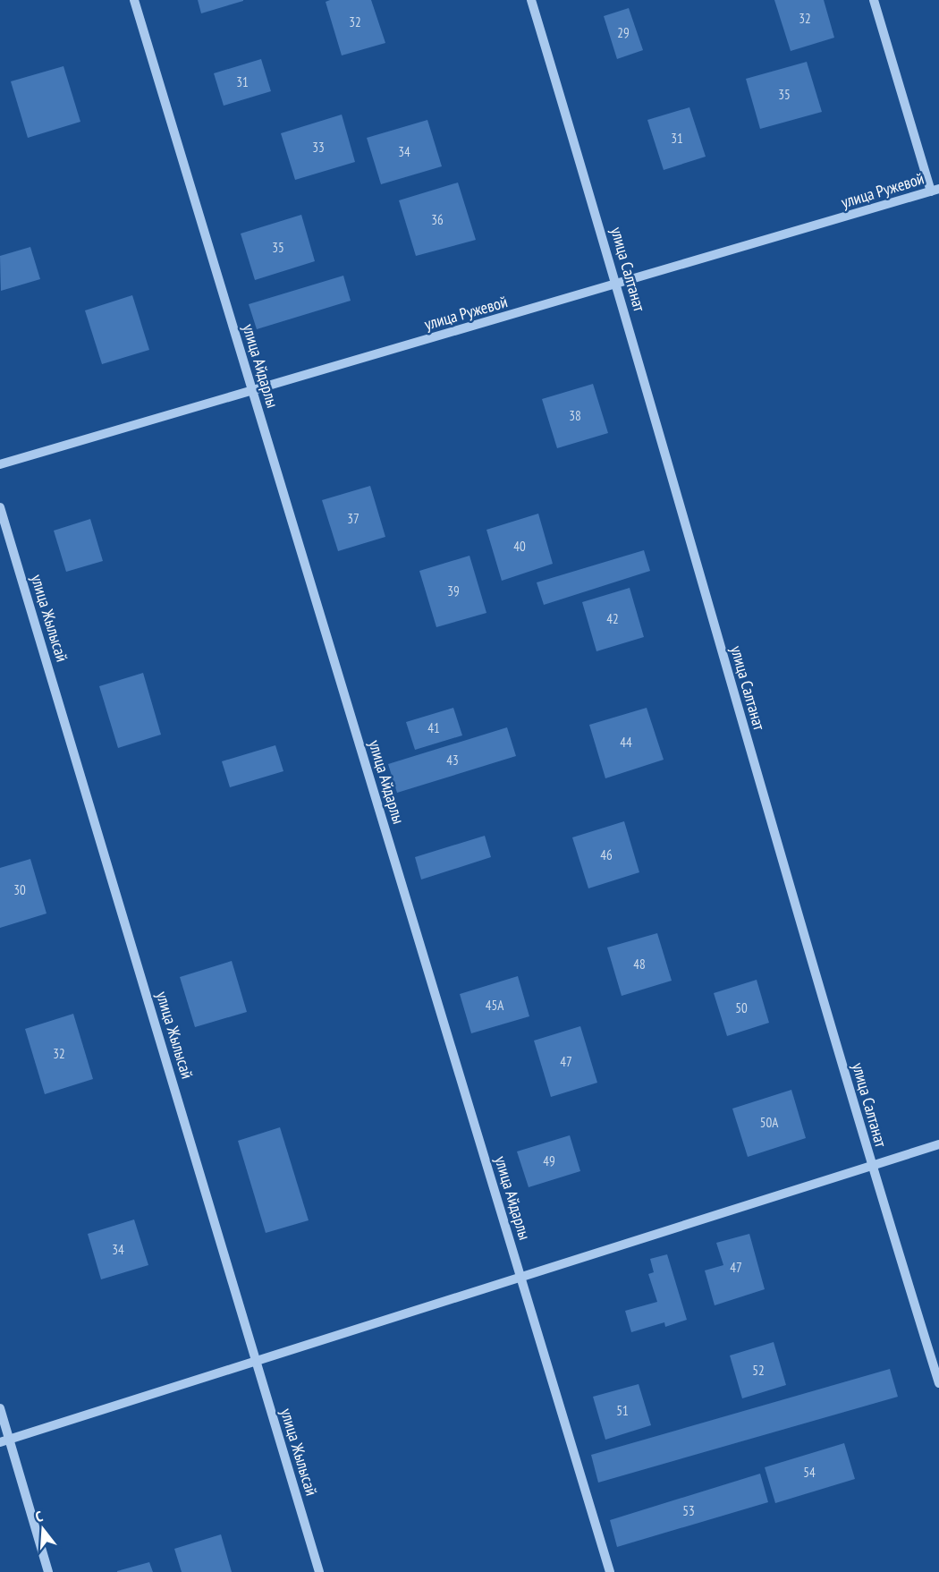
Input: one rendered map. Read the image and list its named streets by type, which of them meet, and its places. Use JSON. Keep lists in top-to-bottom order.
{
  "streets": {
    "street": [
      "улица Ружевой",
      "улица Салтанат",
      "улица Айдарлы",
      "улица Жылысай"
    ]
  },
  "crossings": [
    ["улица Ружевой", "улица Салтанат"],
    ["улица Ружевой", "улица Айдарлы"]
  ],
  "house_numbers": [
    "32",
    "32",
    "29",
    "31",
    "35",
    "31",
    "33",
    "34",
    "36",
    "35",
    "38",
    "37",
    "40",
    "39",
    "42",
    "41",
    "44",
    "43",
    "46",
    "30",
    "48",
    "45А",
    "50",
    "32",
    "47",
    "50А",
    "49",
    "34",
    "47",
    "52",
    "51",
    "54",
    "53"
  ],
  "north": "top"
}
